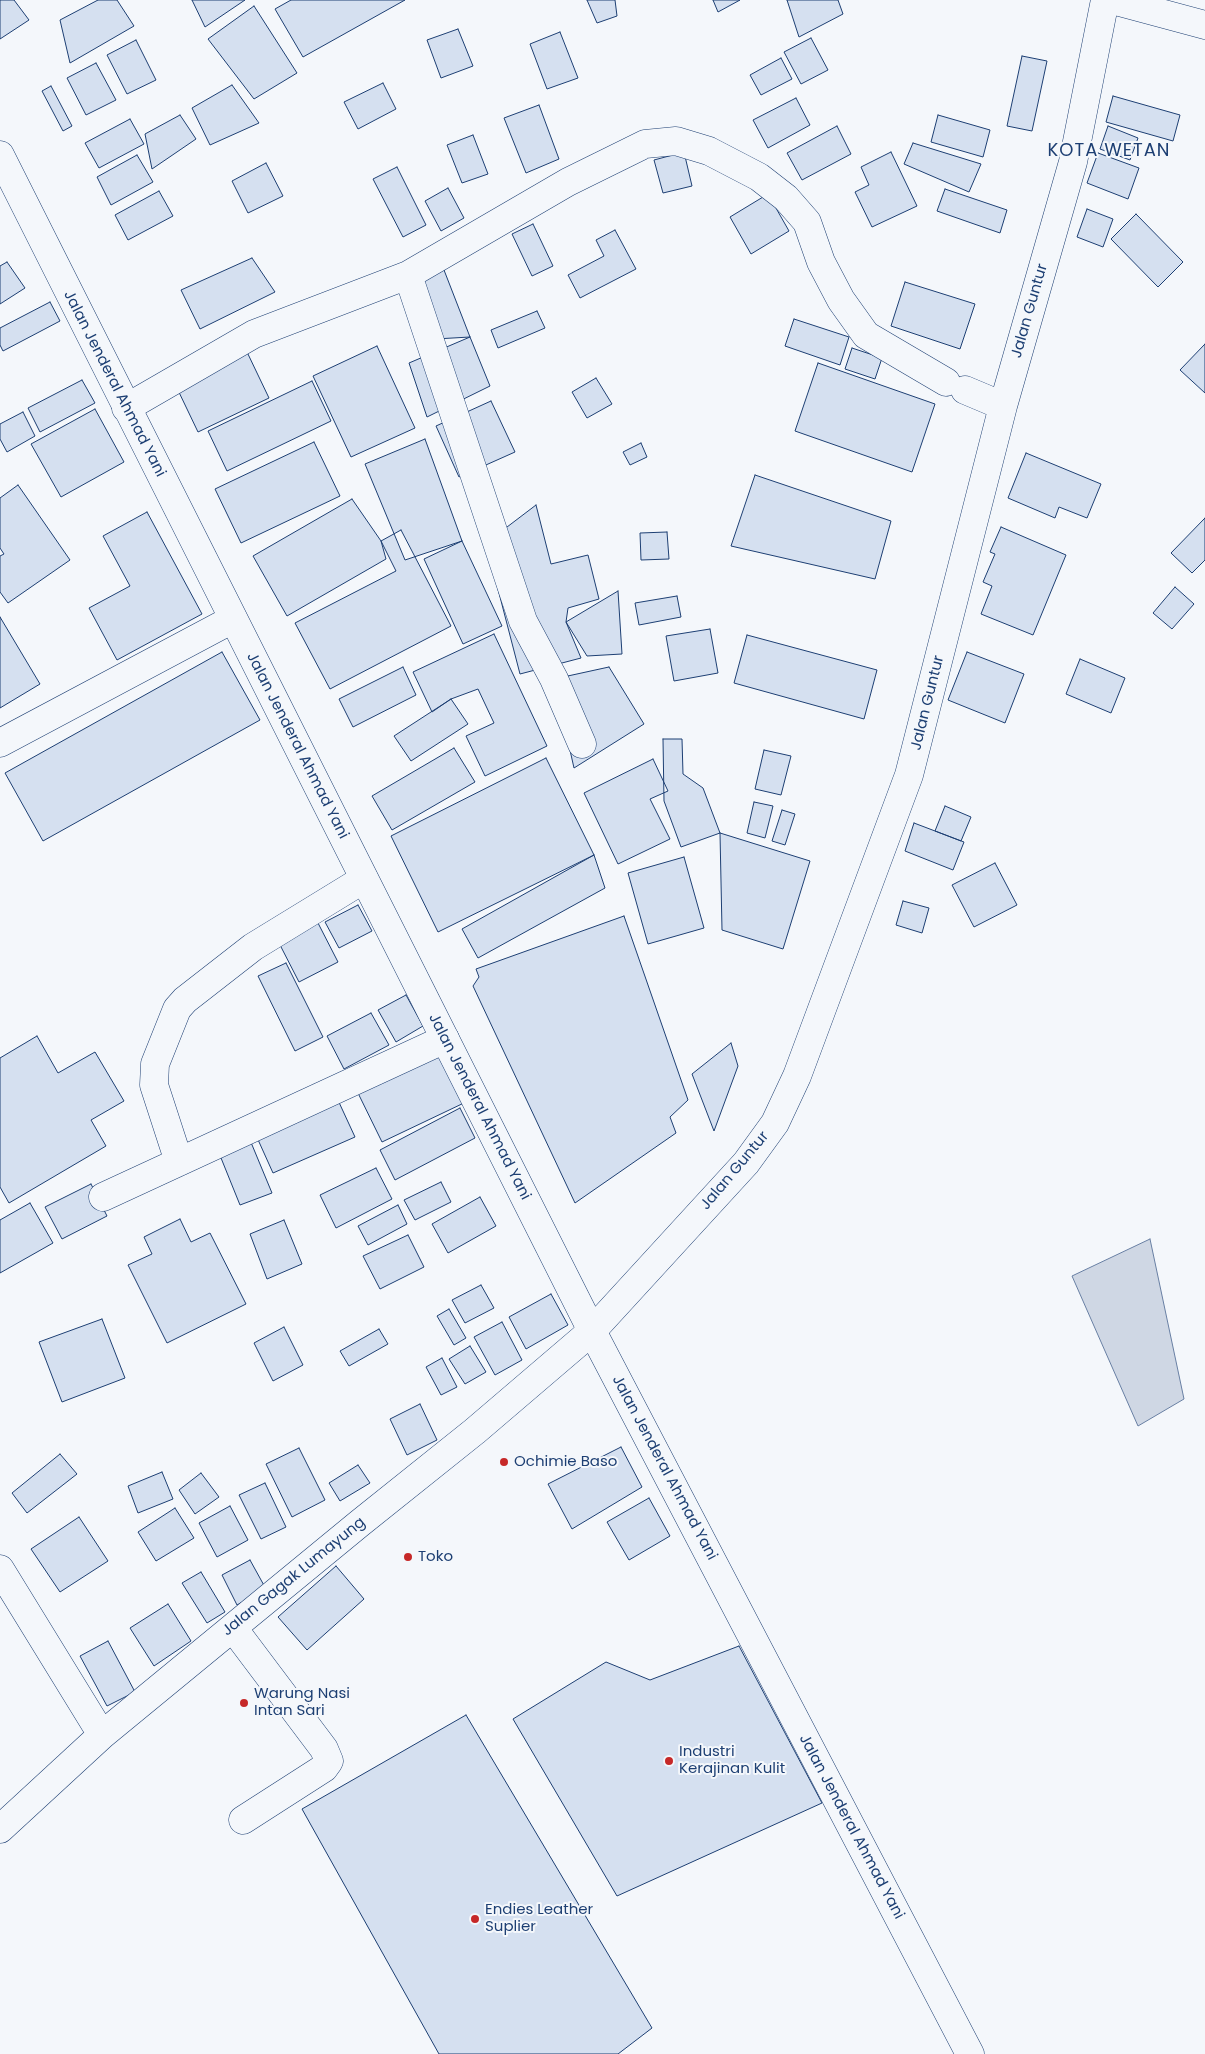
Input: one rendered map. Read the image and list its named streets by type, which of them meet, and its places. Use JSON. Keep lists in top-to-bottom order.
{
  "streets": {
    "street": ["Jalan Guntur", "Jalan Jenderal Ahmad Yani", "Jalan Gagak Lumayung"]
  },
  "crossings": [
    ["Jalan Guntur", "Jalan Jenderal Ahmad Yani"],
    ["Jalan Guntur", "Jalan Gagak Lumayung"],
    ["Jalan Jenderal Ahmad Yani", "Jalan Gagak Lumayung"]
  ],
  "districts": ["KOTA WETAN"],
  "places": [
    "Ochimie Baso",
    "Toko",
    "Warung Nasi Intan Sari",
    "Industri Kerajinan Kulit",
    "Endies Leather Suplier"
  ]
}
